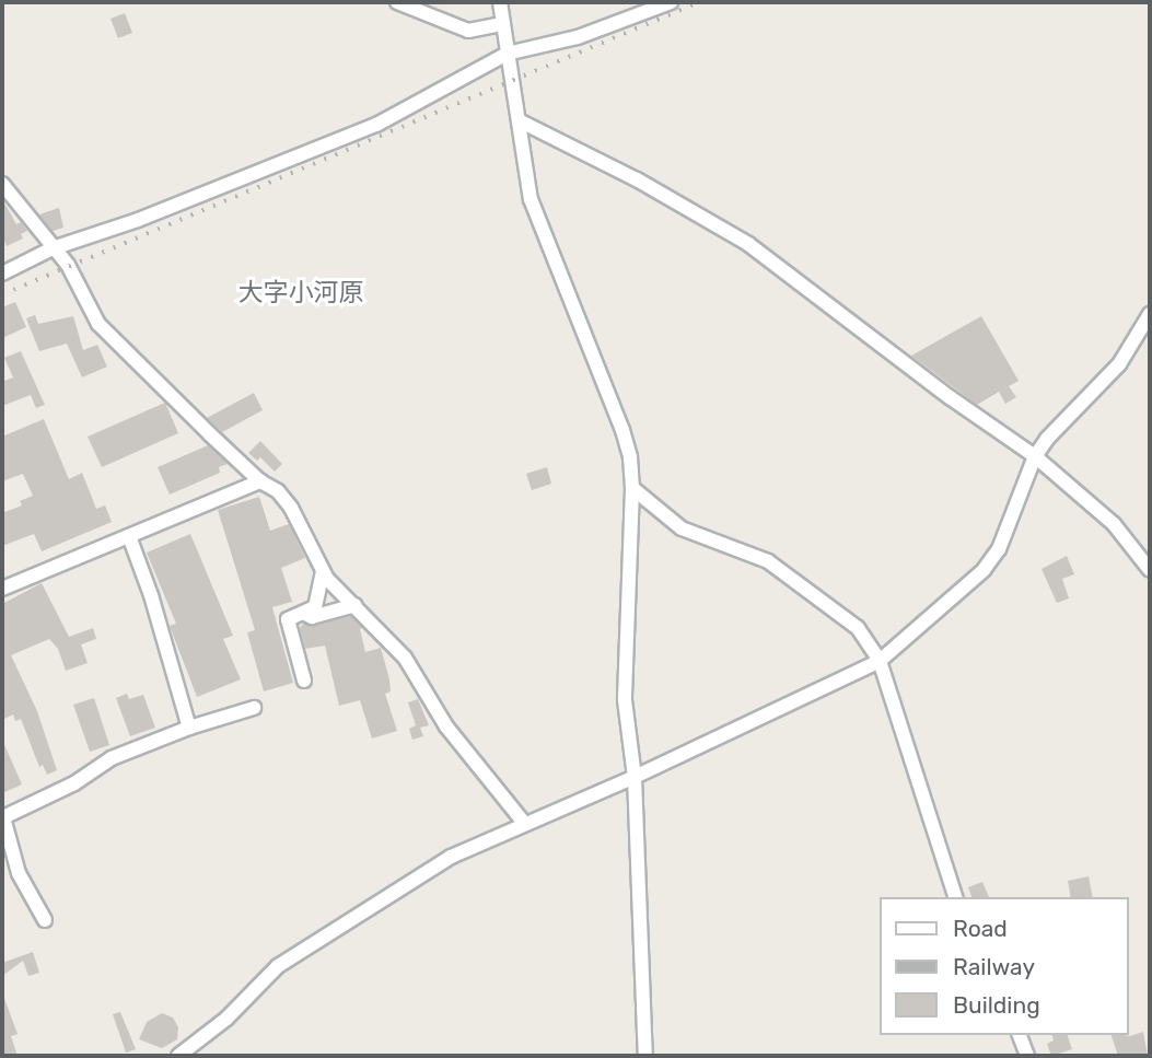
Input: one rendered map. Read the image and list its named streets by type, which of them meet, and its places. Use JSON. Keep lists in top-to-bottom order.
{
  "districts": ["大字小河原"],
  "legend": ["Road", "Railway", "Building"]
}
